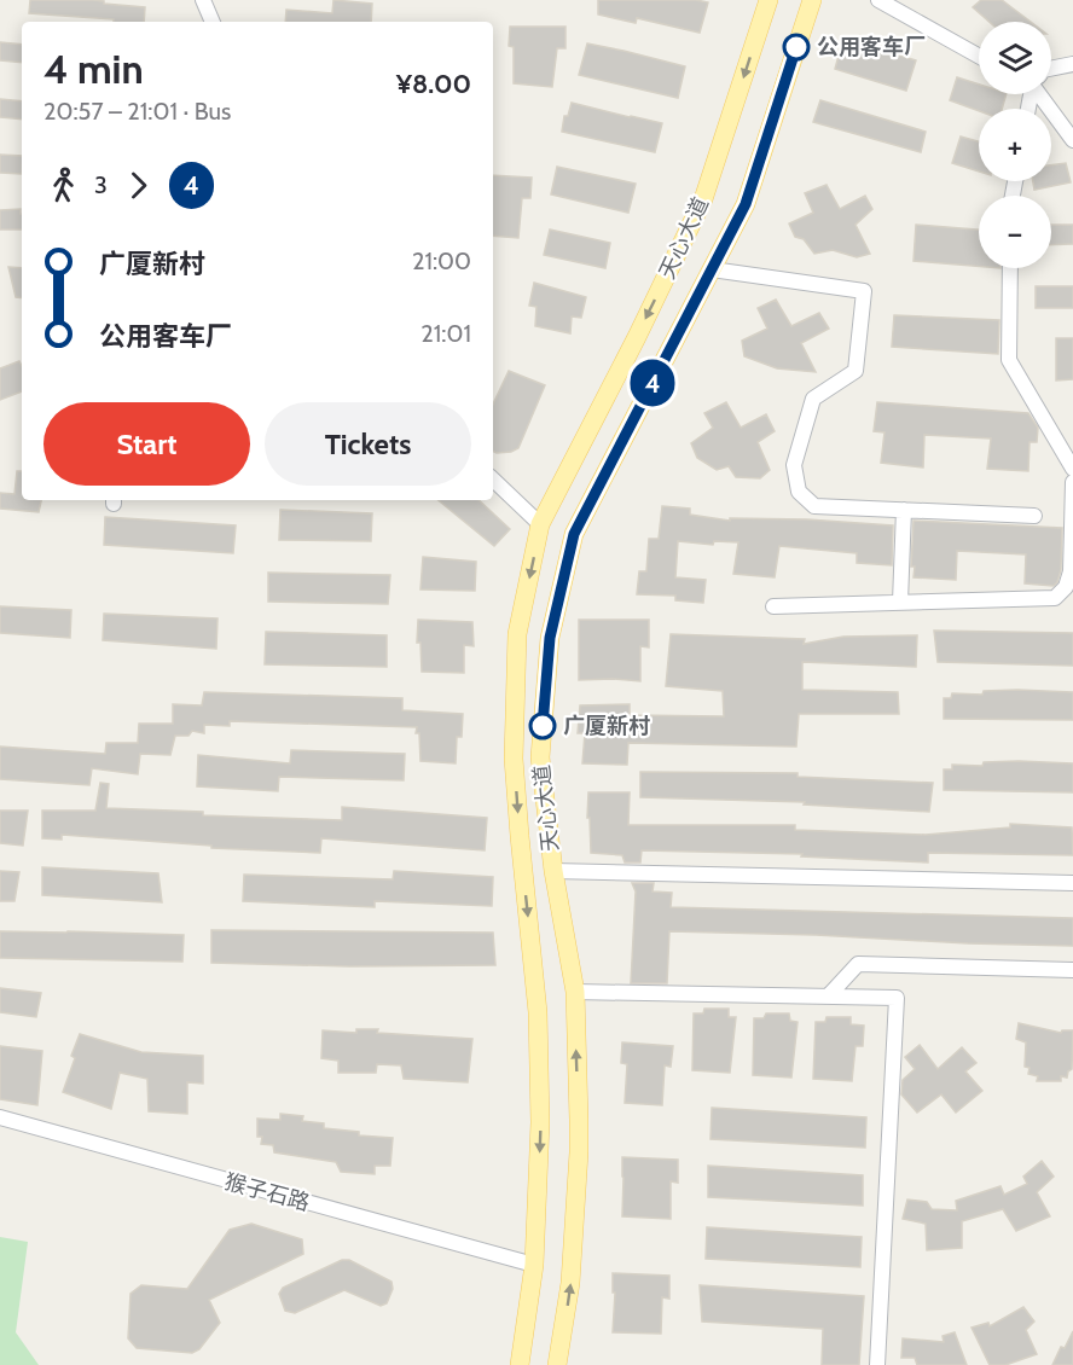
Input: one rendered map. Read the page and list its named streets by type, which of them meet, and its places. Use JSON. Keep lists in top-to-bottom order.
{
  "streets": {
    "main road": ["天心大道"],
    "street": ["猴子石路"]
  },
  "crossings": [
    ["天心大道", "猴子石路"]
  ],
  "places": ["公用客车厂", "广厦新村"],
  "lines": ["bus line 4"],
  "page": {
    "on_map": "4",
    "map_buttons": ["+", "−"],
    "heading": ["4 min", "20:57 – 21:01 · Bus", "¥8.00"],
    "legs": ["3", "4"],
    "list": [
      {
        "name": "广厦新村",
        "value": "21:00"
      },
      {
        "name": "公用客车厂",
        "value": "21:01"
      }
    ],
    "buttons": ["Start", "Tickets"]
  }
}
